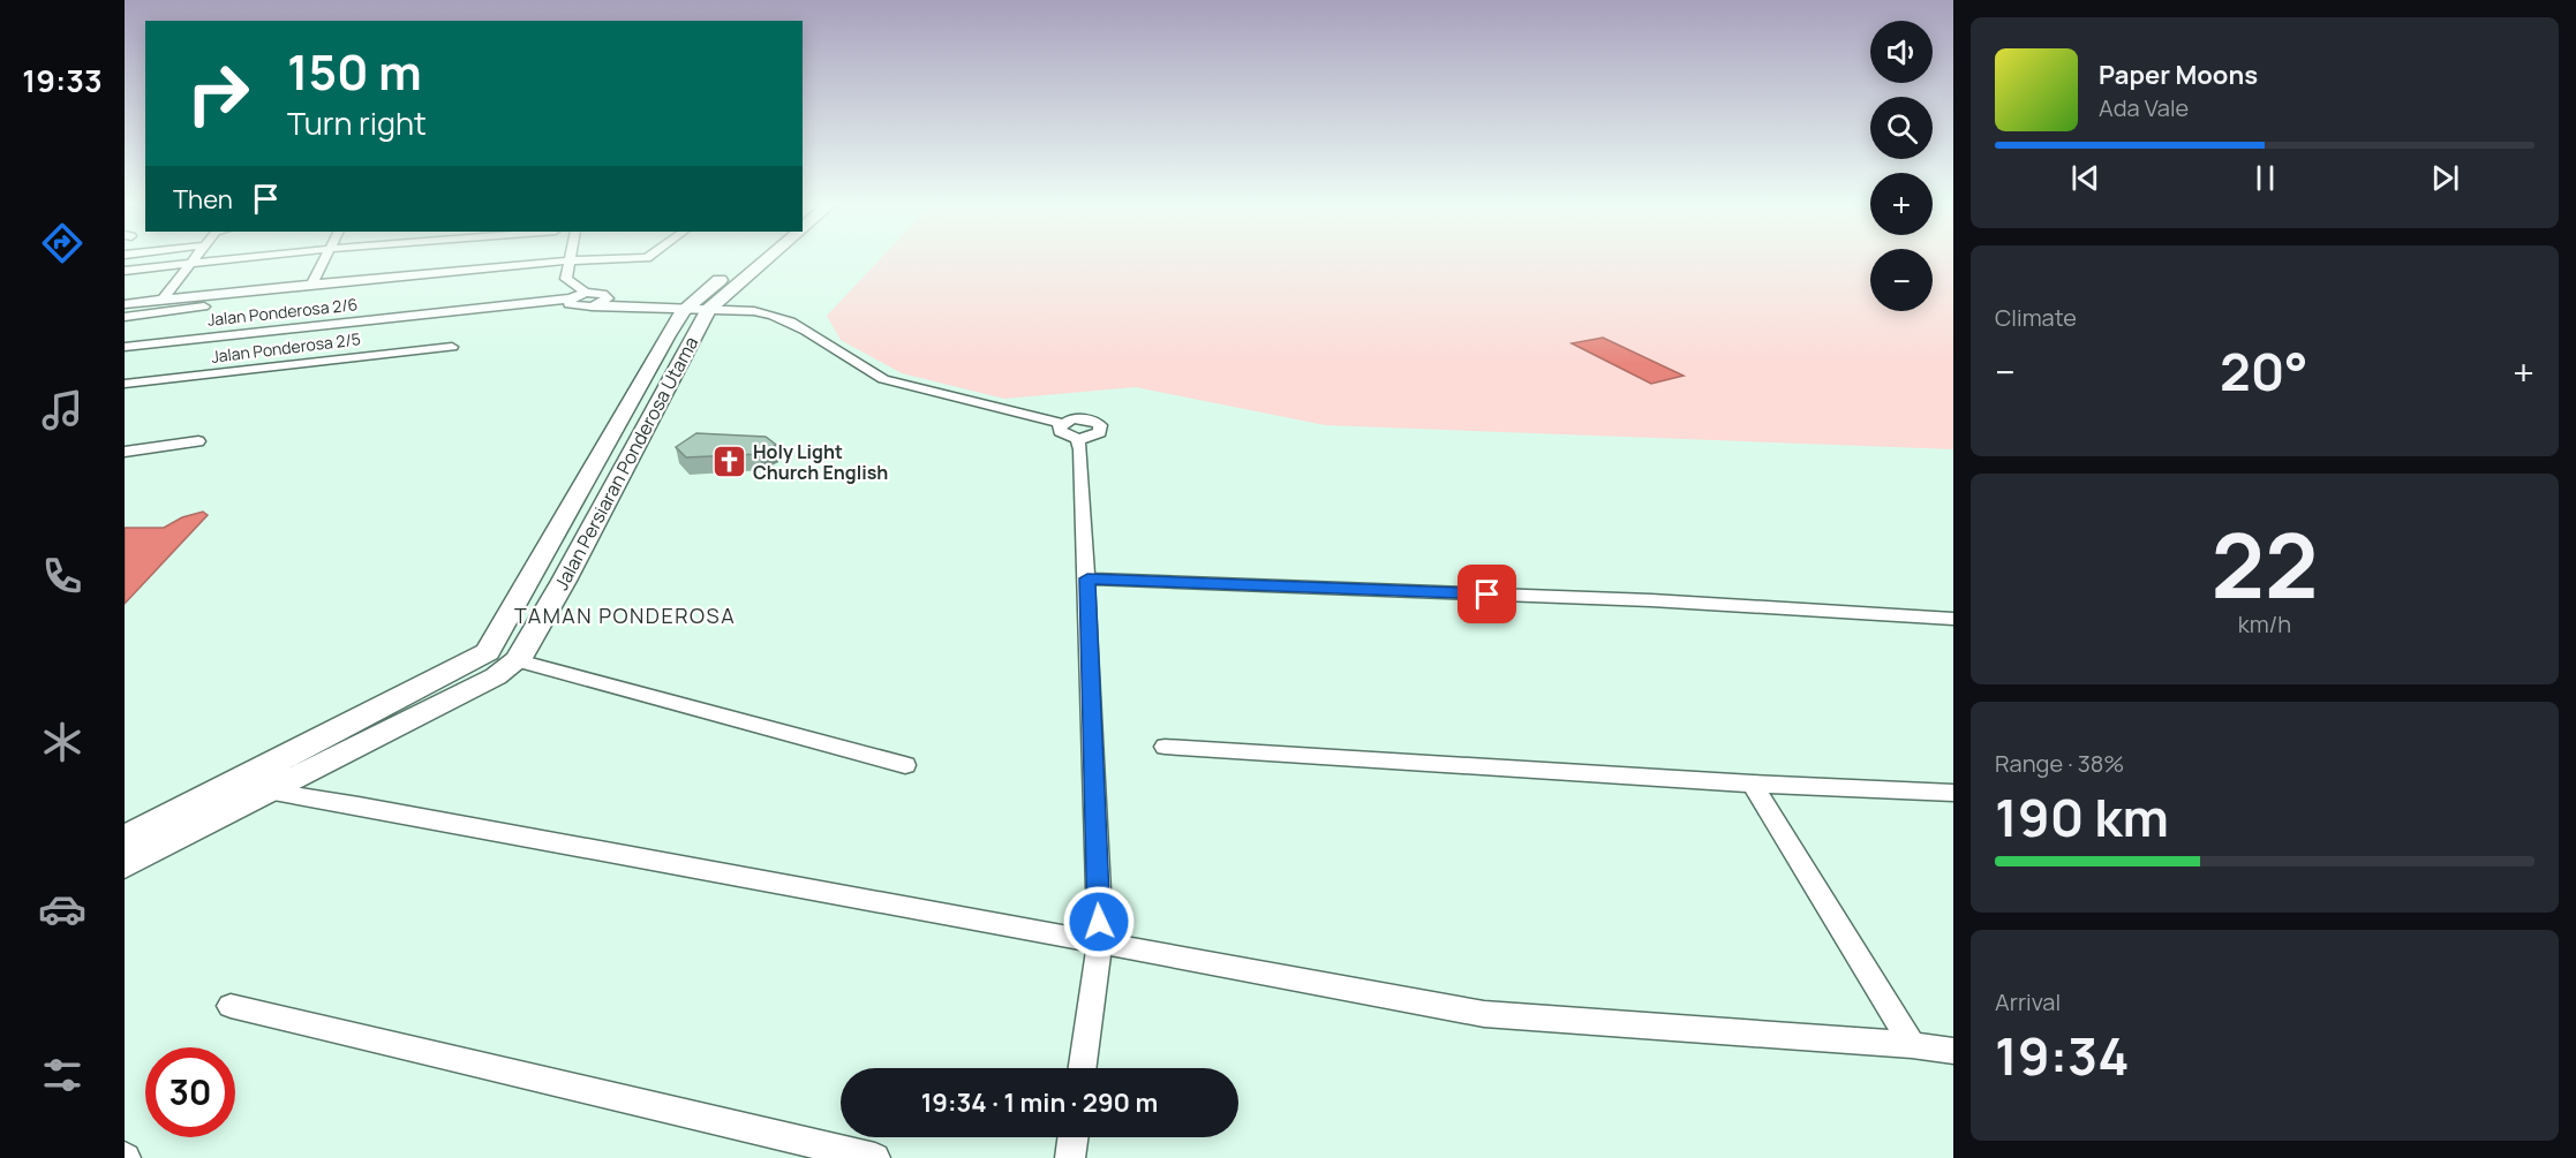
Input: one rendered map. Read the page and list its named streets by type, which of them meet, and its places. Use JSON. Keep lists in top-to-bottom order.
{
  "streets": {
    "main road": ["Jalan Persiaran Ponderosa Utama"],
    "street": ["Jalan Ponderosa 2/6", "Jalan Ponderosa 2/5"]
  },
  "districts": ["TAMAN PONDEROSA"],
  "places": {
    "church": ["Holy Light Church English"]
  },
  "page": {
    "tabs": "19:33",
    "map_buttons": ["+", "−"],
    "turn": ["150 m", "Turn right"],
    "song": ["Paper Moons", "Ada Vale"],
    "then": "Then",
    "tile": [
      "Climate",
      ["22", "km/h"],
      ["Range · 38%", "190 km"],
      ["Arrival", "19:34"]
    ],
    "heat": ["−", "20°", "+"],
    "limit": "30",
    "trip": "19:34 · 1 min · 290 m"
  }
}
